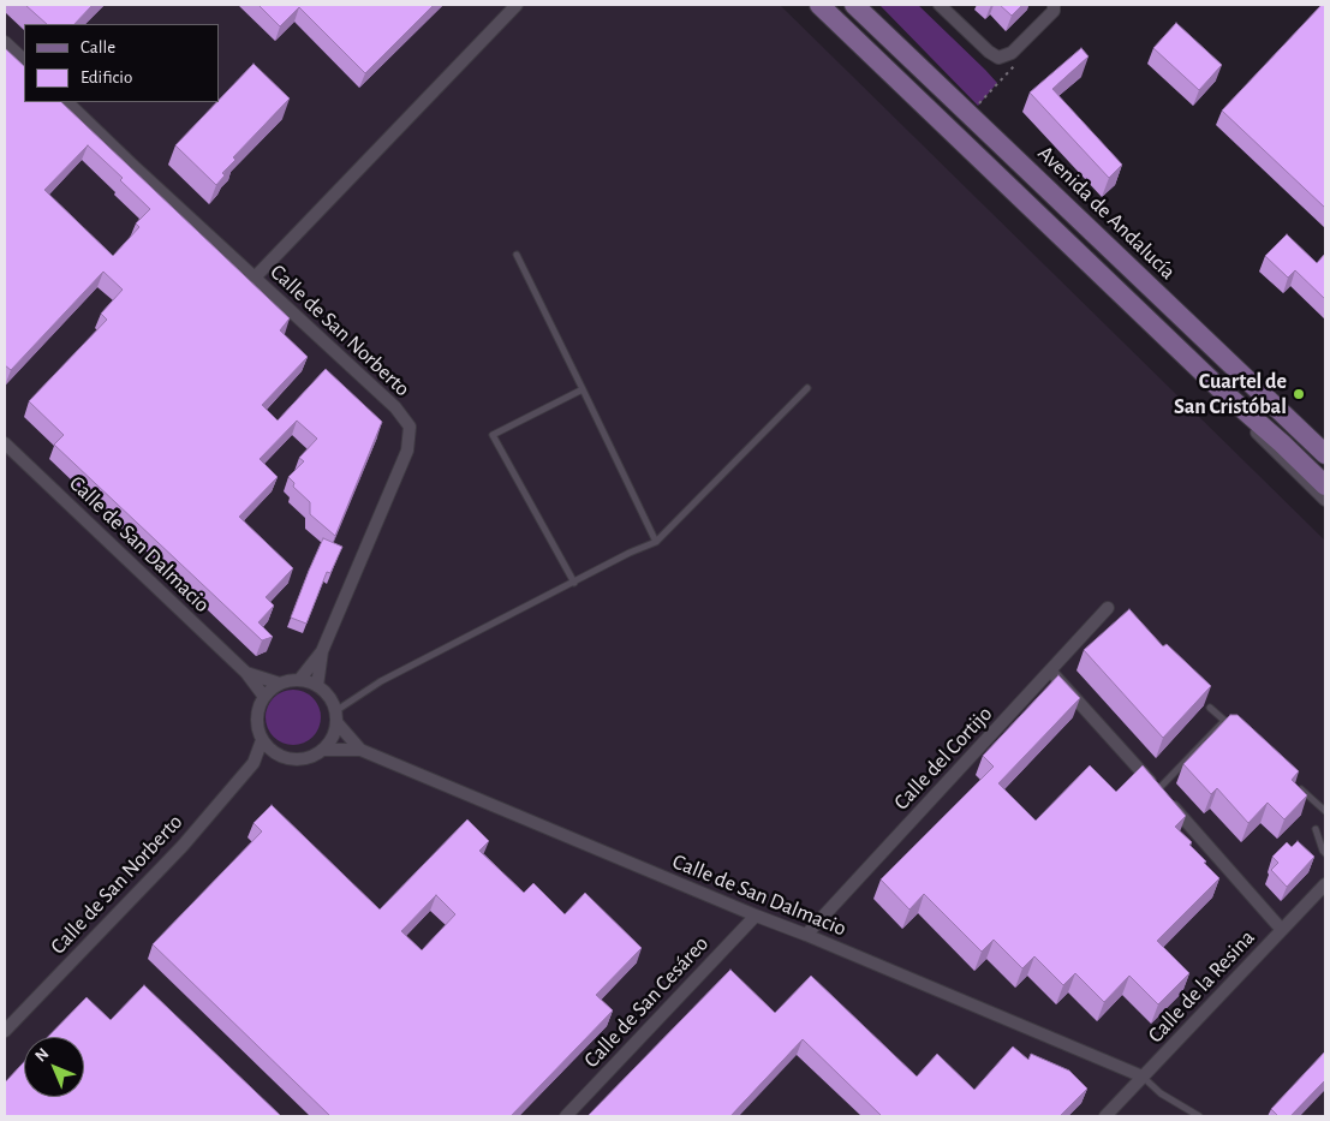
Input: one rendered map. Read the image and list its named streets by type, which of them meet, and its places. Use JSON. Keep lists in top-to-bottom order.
{
  "streets": {
    "main road": ["Avenida de Andalucía"],
    "street": [
      "Calle de San Norberto",
      "Calle de San Dalmacio",
      "Calle del Cortijo",
      "Calle de la Resina",
      "Calle de San Cesáreo"
    ]
  },
  "crossings": [
    ["Calle de San Norberto", "Calle de San Dalmacio"],
    ["Calle de San Dalmacio", "Calle del Cortijo"],
    ["Calle de San Dalmacio", "Calle de la Resina"],
    ["Calle de San Dalmacio", "Calle de San Cesáreo"]
  ],
  "places": ["Cuartel de San Cristóbal"],
  "legend": ["Calle", "Edificio"],
  "north": "top left"
}
